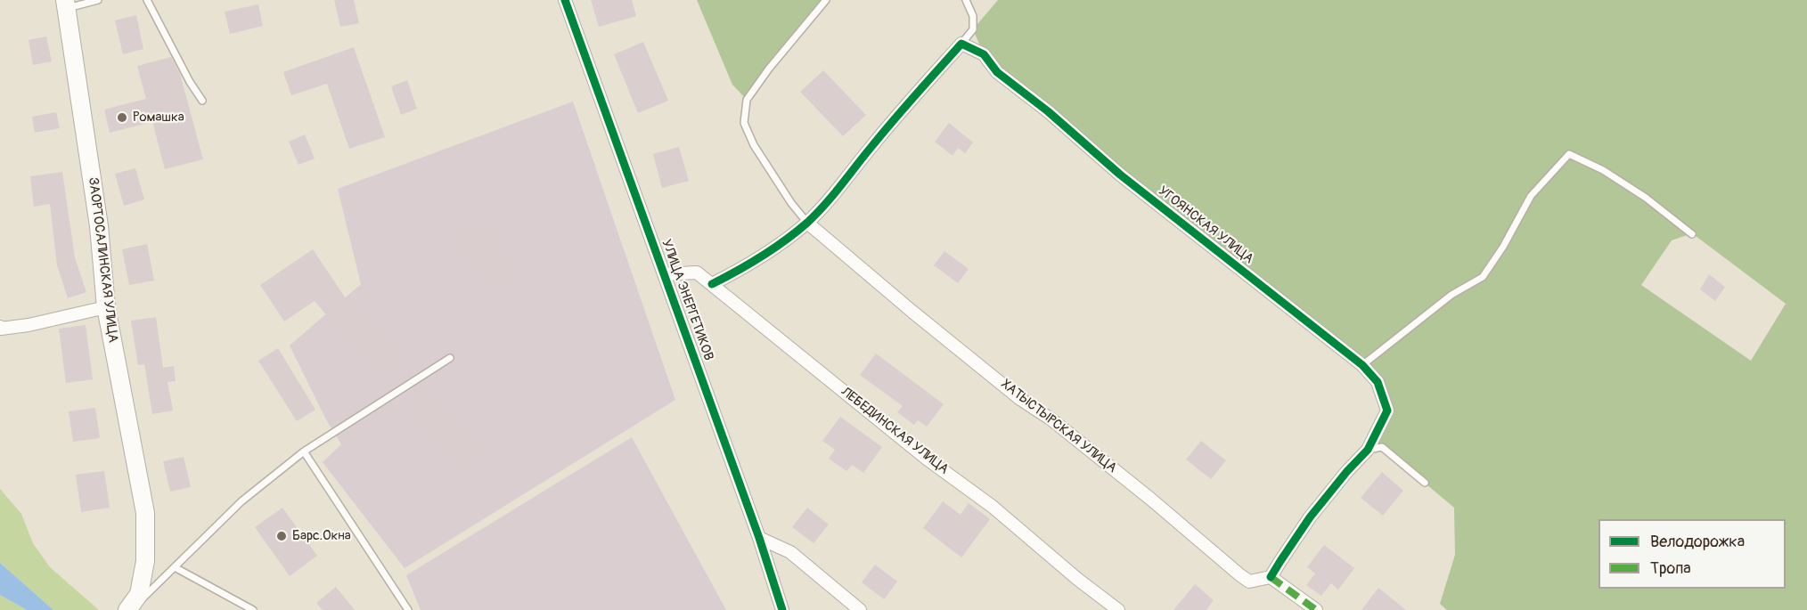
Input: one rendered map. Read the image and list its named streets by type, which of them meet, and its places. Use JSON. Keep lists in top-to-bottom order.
{
  "streets": {
    "street": [
      "УГОЯНСКАЯ УЛИЦА",
      "ЗАОРТОСАЛИНСКАЯ УЛИЦА",
      "УЛИЦА ЭНЕРГЕТИКОВ",
      "ХАТЫСТЫРСКАЯ УЛИЦА",
      "ЛЕБЕДИНСКАЯ УЛИЦА"
    ]
  },
  "crossings": [
    ["УГОЯНСКАЯ УЛИЦА", "ХАТЫСТЫРСКАЯ УЛИЦА"],
    ["УЛИЦА ЭНЕРГЕТИКОВ", "ЛЕБЕДИНСКАЯ УЛИЦА"]
  ],
  "places": ["Ромашка", "Барс.Окна"],
  "legend": ["Велодорожка", "Тропа"]
}
